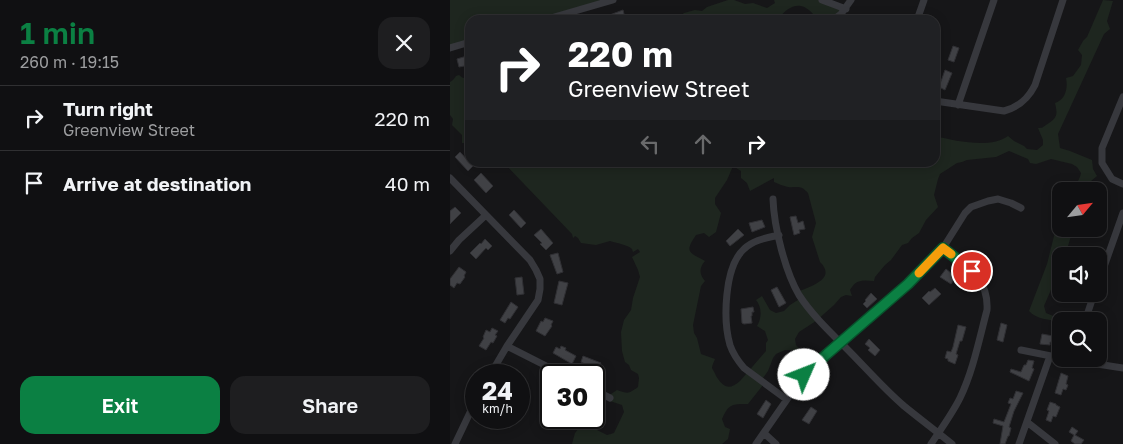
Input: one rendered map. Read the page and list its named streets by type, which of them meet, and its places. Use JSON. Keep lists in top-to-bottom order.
{
  "north": "top right",
  "page": {
    "heading": ["1 min", "260 m · 19:15"],
    "turn": ["220 m", "Greenview Street"],
    "list": [
      {
        "name": "Turn right",
        "note": "Greenview Street",
        "value": "220 m"
      },
      {
        "name": "Arrive at destination",
        "value": "40 m"
      }
    ],
    "speed": "24 km/h",
    "limit": "30",
    "buttons": ["Exit", "Share"]
  }
}
